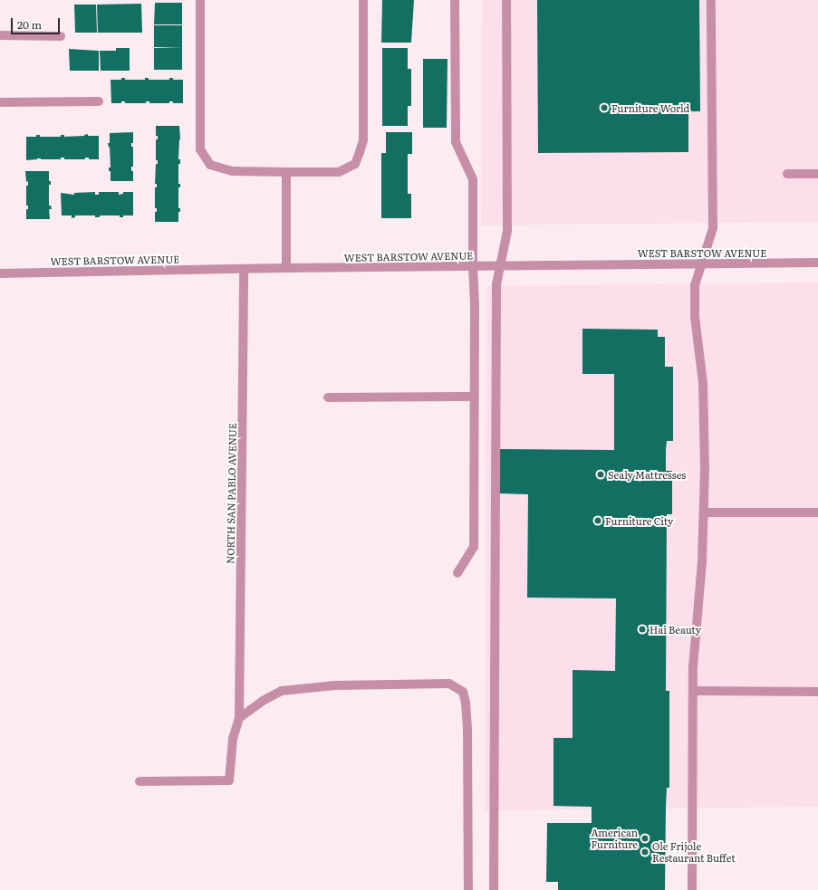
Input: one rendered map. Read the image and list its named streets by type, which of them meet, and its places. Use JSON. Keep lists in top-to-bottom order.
{
  "streets": {
    "street": ["WEST BARSTOW AVENUE", "NORTH SAN PABLO AVENUE"]
  },
  "crossings": [
    ["WEST BARSTOW AVENUE", "NORTH SAN PABLO AVENUE"]
  ],
  "places": [
    "Furniture World",
    "Sealy Mattresses",
    "Furniture City",
    "Hai Beauty",
    "American Furniture",
    "Ole Frijole Restaurant Buffet"
  ],
  "scale_bar": "20 m"
}
